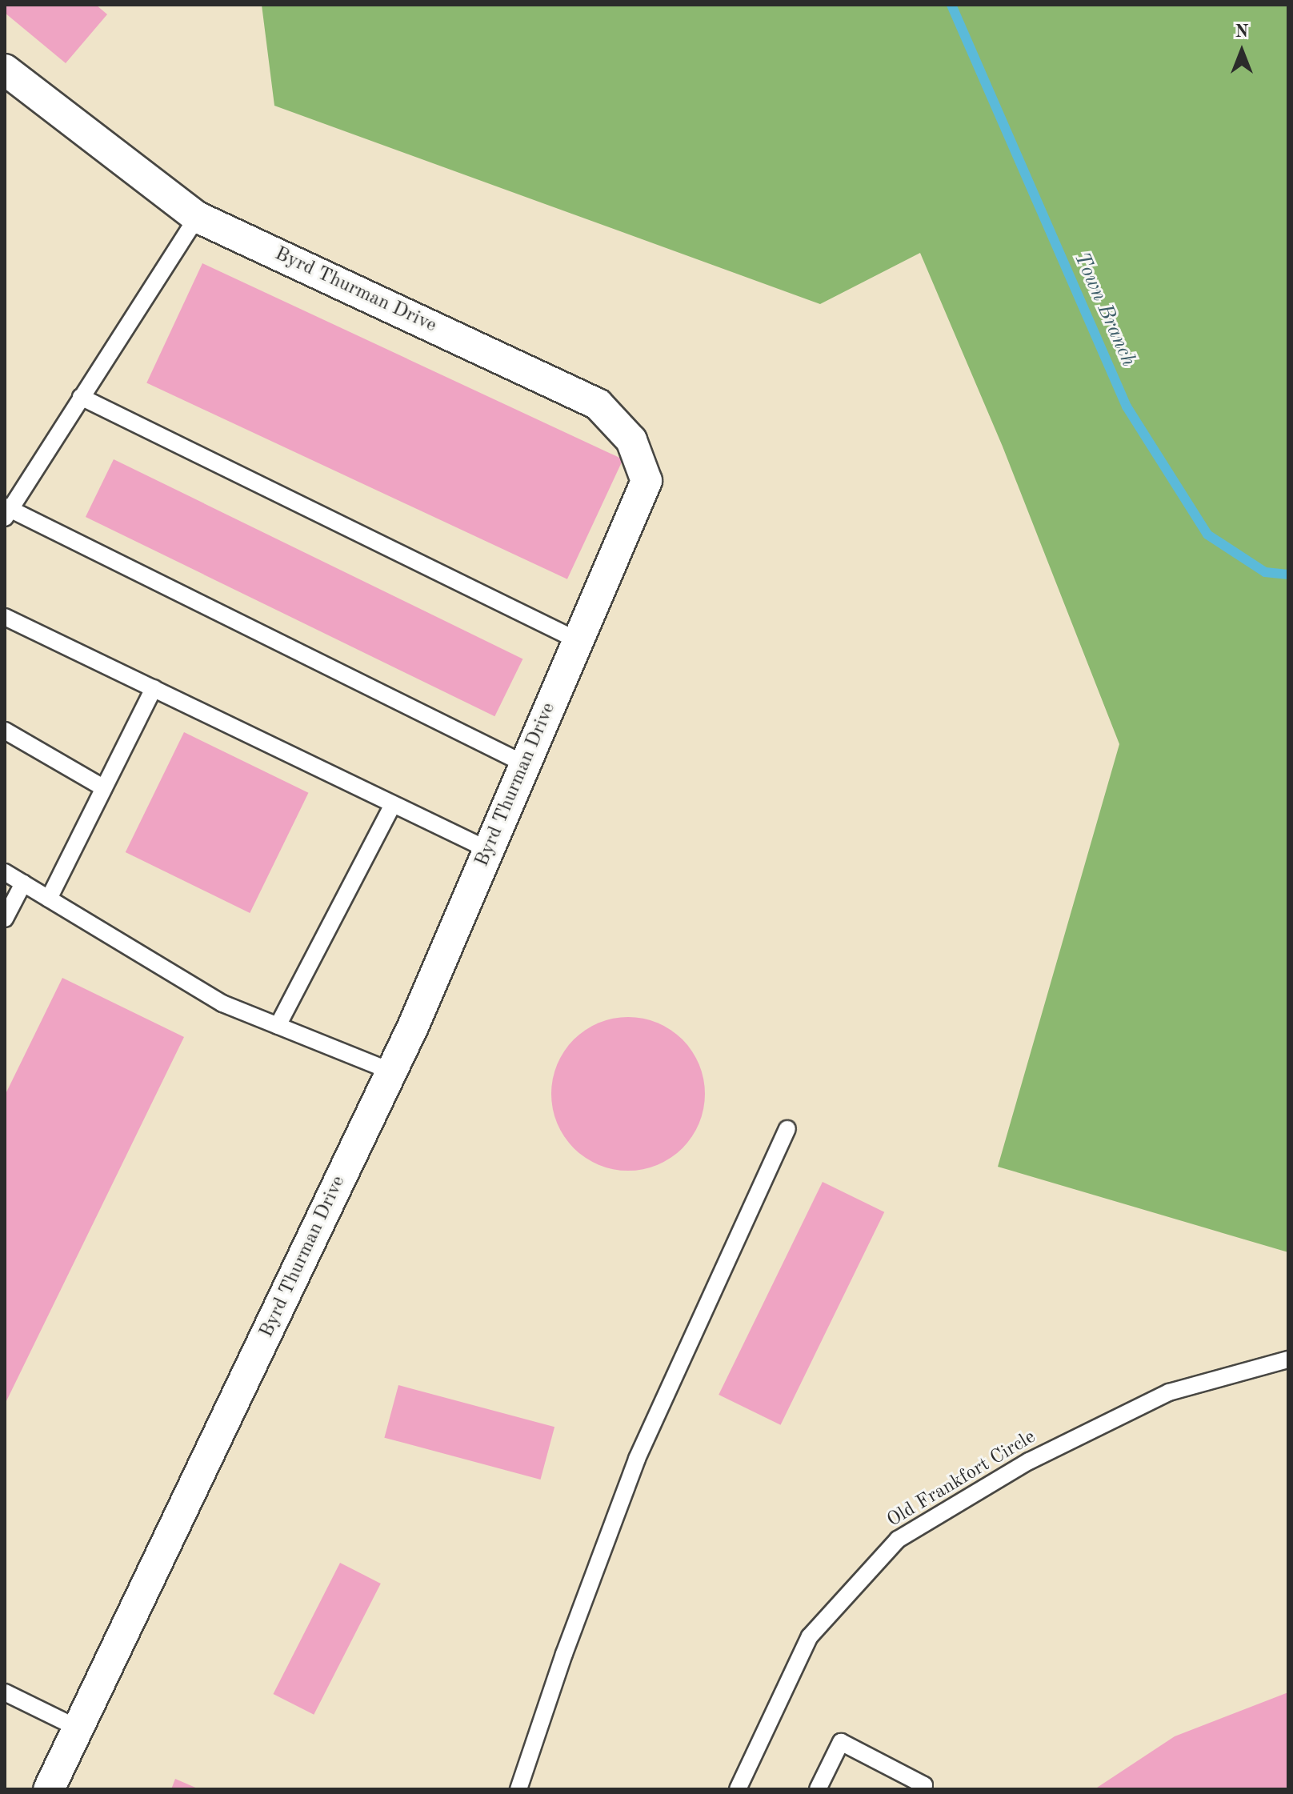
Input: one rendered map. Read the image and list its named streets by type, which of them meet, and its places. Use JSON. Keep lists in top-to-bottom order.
{
  "streets": {
    "street": ["Byrd Thurman Drive"],
    "lane": ["Old Frankfort Circle"]
  },
  "water": ["Town Branch"],
  "north": "top"
}
